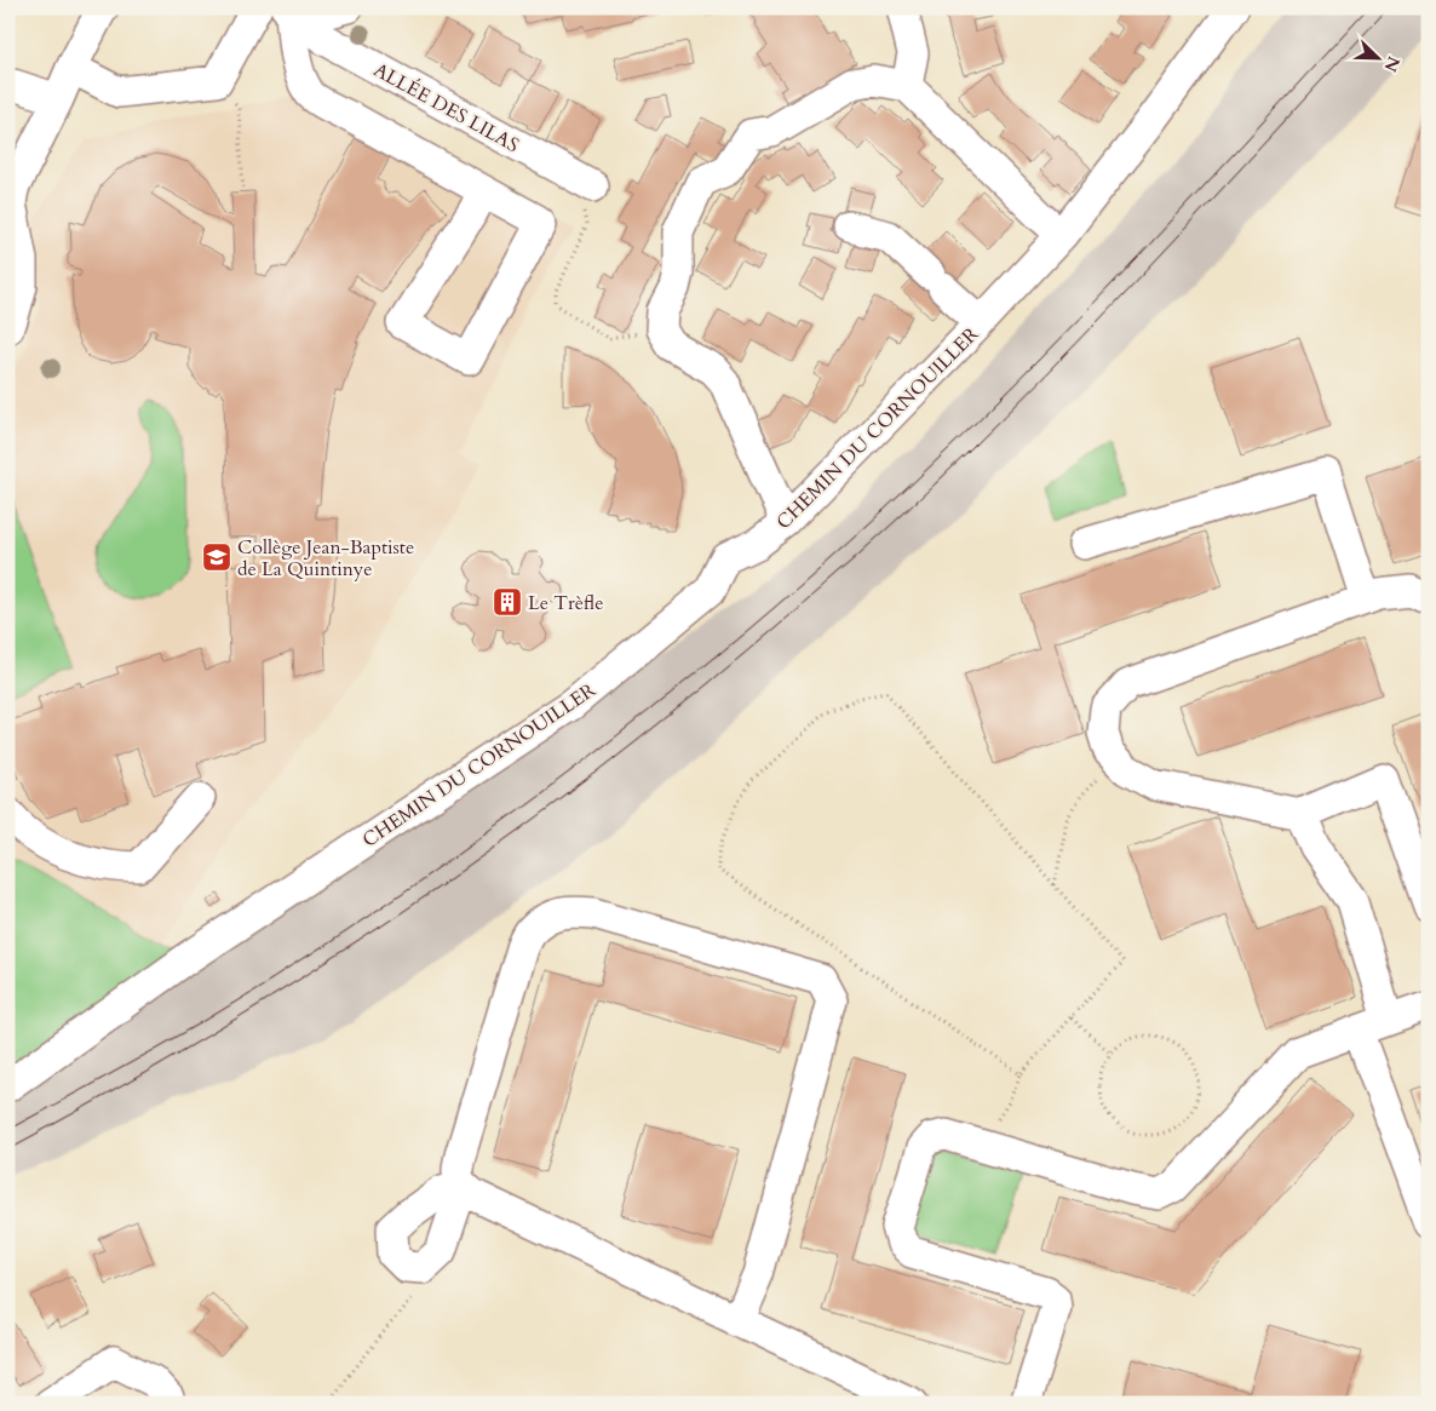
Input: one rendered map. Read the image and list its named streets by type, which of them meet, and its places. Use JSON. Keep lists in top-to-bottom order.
{
  "streets": {
    "street": ["ALLÉE DES LILAS", "CHEMIN DU CORNOUILLER"]
  },
  "places": {
    "school or university": ["Collège Jean-Baptiste de La Quintinye"],
    "building": ["Le Trèfle"]
  },
  "north": "bottom right"
}
